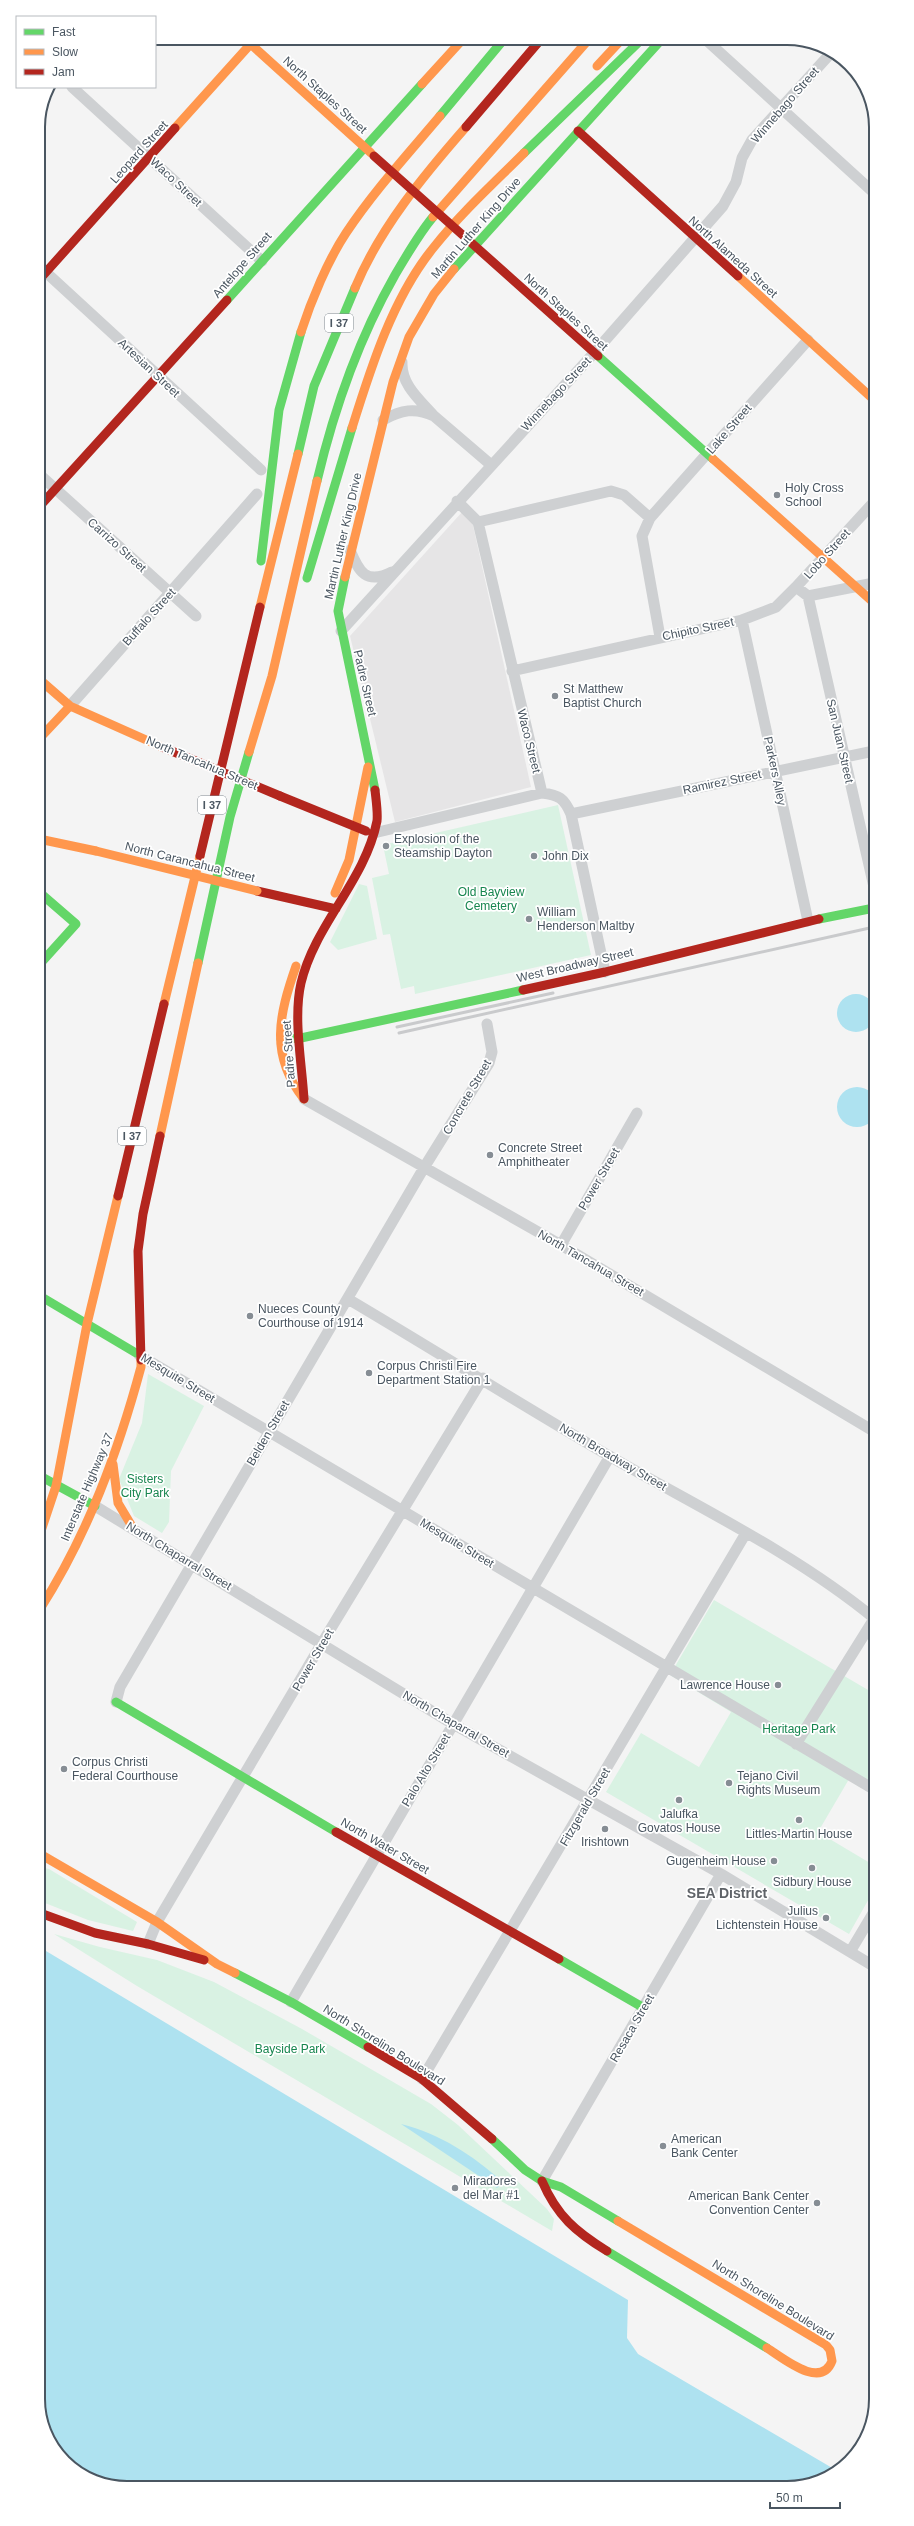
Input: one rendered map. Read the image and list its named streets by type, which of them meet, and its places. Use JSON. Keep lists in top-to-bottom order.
{
  "streets": {
    "main road": [
      "North Staples Street",
      "Leopard Street",
      "Martin Luther King Drive",
      "North Alameda Street",
      "Antelope Street",
      "I 37",
      "Buffalo Street",
      "Padre Street",
      "North Tancahua Street",
      "North Carancahua Street",
      "West Broadway Street",
      "Mesquite Street",
      "Interstate Highway 37",
      "North Chaparral Street",
      "North Water Street",
      "North Shoreline Boulevard"
    ],
    "street": [
      "Winnebago Street",
      "Waco Street",
      "Artesian Street",
      "Lake Street",
      "Carrizo Street",
      "Lobo Street",
      "Chipito Street",
      "San Juan Street",
      "Parkers Alley",
      "Ramirez Street",
      "Concrete Street",
      "Power Street",
      "Belden Street",
      "North Broadway Street",
      "Palo Alto Street",
      "Fitzgerald Street",
      "Resaca Street"
    ]
  },
  "crossings": [
    ["North Staples Street", "Winnebago Street"],
    ["North Staples Street", "Martin Luther King Drive"],
    ["North Staples Street", "Antelope Street"],
    ["North Staples Street", "Lake Street"],
    ["North Staples Street", "Lobo Street"],
    ["Winnebago Street", "North Alameda Street"],
    ["Winnebago Street", "Padre Street"],
    ["Leopard Street", "Waco Street"],
    ["Waco Street", "Antelope Street"],
    ["Waco Street", "Chipito Street"],
    ["Martin Luther King Drive", "North Alameda Street"],
    ["Martin Luther King Drive", "Padre Street"],
    ["North Alameda Street", "Lake Street"],
    ["Antelope Street", "Artesian Street"],
    ["Antelope Street", "Carrizo Street"],
    ["I 37", "Mesquite Street"],
    ["I 37", "Interstate Highway 37"],
    ["Lake Street", "Chipito Street"],
    ["Carrizo Street", "Buffalo Street"],
    ["Lobo Street", "Chipito Street"],
    ["Buffalo Street", "North Tancahua Street"],
    ["Chipito Street", "Parkers Alley"],
    ["Padre Street", "North Tancahua Street"],
    ["Padre Street", "North Carancahua Street"],
    ["Padre Street", "West Broadway Street"],
    ["San Juan Street", "Ramirez Street"],
    ["North Tancahua Street", "Concrete Street"],
    ["North Tancahua Street", "Power Street"],
    ["North Tancahua Street", "Belden Street"],
    ["Parkers Alley", "Ramirez Street"],
    ["Parkers Alley", "West Broadway Street"],
    ["Concrete Street", "Belden Street"],
    ["Power Street", "Mesquite Street"],
    ["Power Street", "North Broadway Street"],
    ["Power Street", "North Chaparral Street"],
    ["Power Street", "North Water Street"],
    ["Power Street", "North Shoreline Boulevard"],
    ["Mesquite Street", "Belden Street"],
    ["Mesquite Street", "Interstate Highway 37"],
    ["Mesquite Street", "Palo Alto Street"],
    ["Mesquite Street", "Fitzgerald Street"],
    ["Belden Street", "North Broadway Street"],
    ["Belden Street", "North Chaparral Street"],
    ["Belden Street", "North Water Street"],
    ["North Broadway Street", "Palo Alto Street"],
    ["North Broadway Street", "Fitzgerald Street"],
    ["Interstate Highway 37", "North Chaparral Street"],
    ["North Chaparral Street", "Palo Alto Street"],
    ["North Chaparral Street", "Fitzgerald Street"],
    ["North Chaparral Street", "Resaca Street"],
    ["Palo Alto Street", "North Water Street"],
    ["Palo Alto Street", "North Shoreline Boulevard"],
    ["Fitzgerald Street", "North Water Street"],
    ["Fitzgerald Street", "North Shoreline Boulevard"],
    ["North Water Street", "Resaca Street"],
    ["Resaca Street", "North Shoreline Boulevard"]
  ],
  "districts": ["SEA District"],
  "parks": [
    "Old Bayview Cemetery",
    "Sisters City Park",
    "Heritage Park",
    "Bayside Park"
  ],
  "places": [
    "Holy Cross School",
    "St Matthew Baptist Church",
    "Explosion of the Steamship Dayton",
    "John Dix",
    "William Henderson Maltby",
    "Concrete Street Amphitheater",
    "Nueces County Courthouse of 1914",
    "Corpus Christi Fire Department Station 1",
    "Lawrence House",
    "Corpus Christi Federal Courthouse",
    "Tejano Civil Rights Museum",
    "Jalufka Govatos House",
    "Littles-Martin House",
    "Irishtown",
    "Gugenheim House",
    "Sidbury House",
    "Julius Lichtenstein House",
    "American Bank Center",
    "Miradores del Mar #1",
    "American Bank Center Convention Center"
  ],
  "legend": ["Fast", "Slow", "Jam"],
  "scale_bar": "50 m"
}
